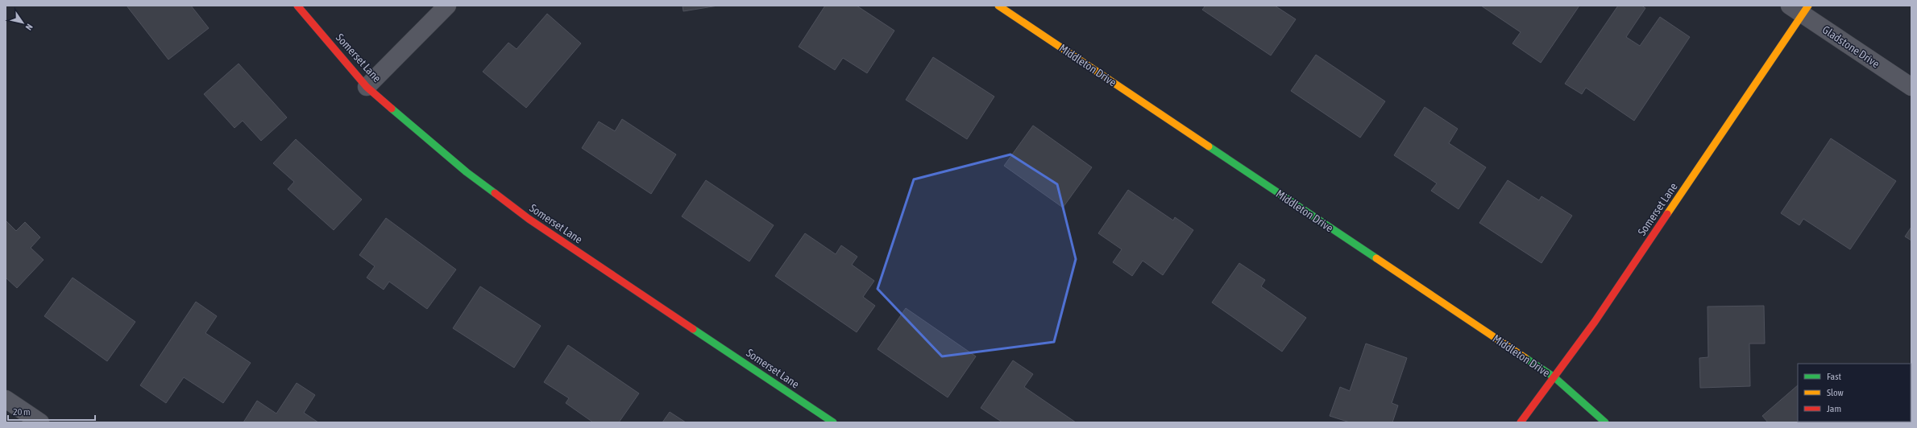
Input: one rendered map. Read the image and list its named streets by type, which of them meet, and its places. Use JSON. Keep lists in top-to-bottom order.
{
  "streets": {
    "street": ["Gladstone Drive", "Somerset Lane", "Middleton Drive"]
  },
  "crossings": [
    ["Gladstone Drive", "Somerset Lane"],
    ["Somerset Lane", "Middleton Drive"]
  ],
  "legend": ["Fast", "Slow", "Jam"],
  "scale_bar": "20 m",
  "north": "bottom right"
}
